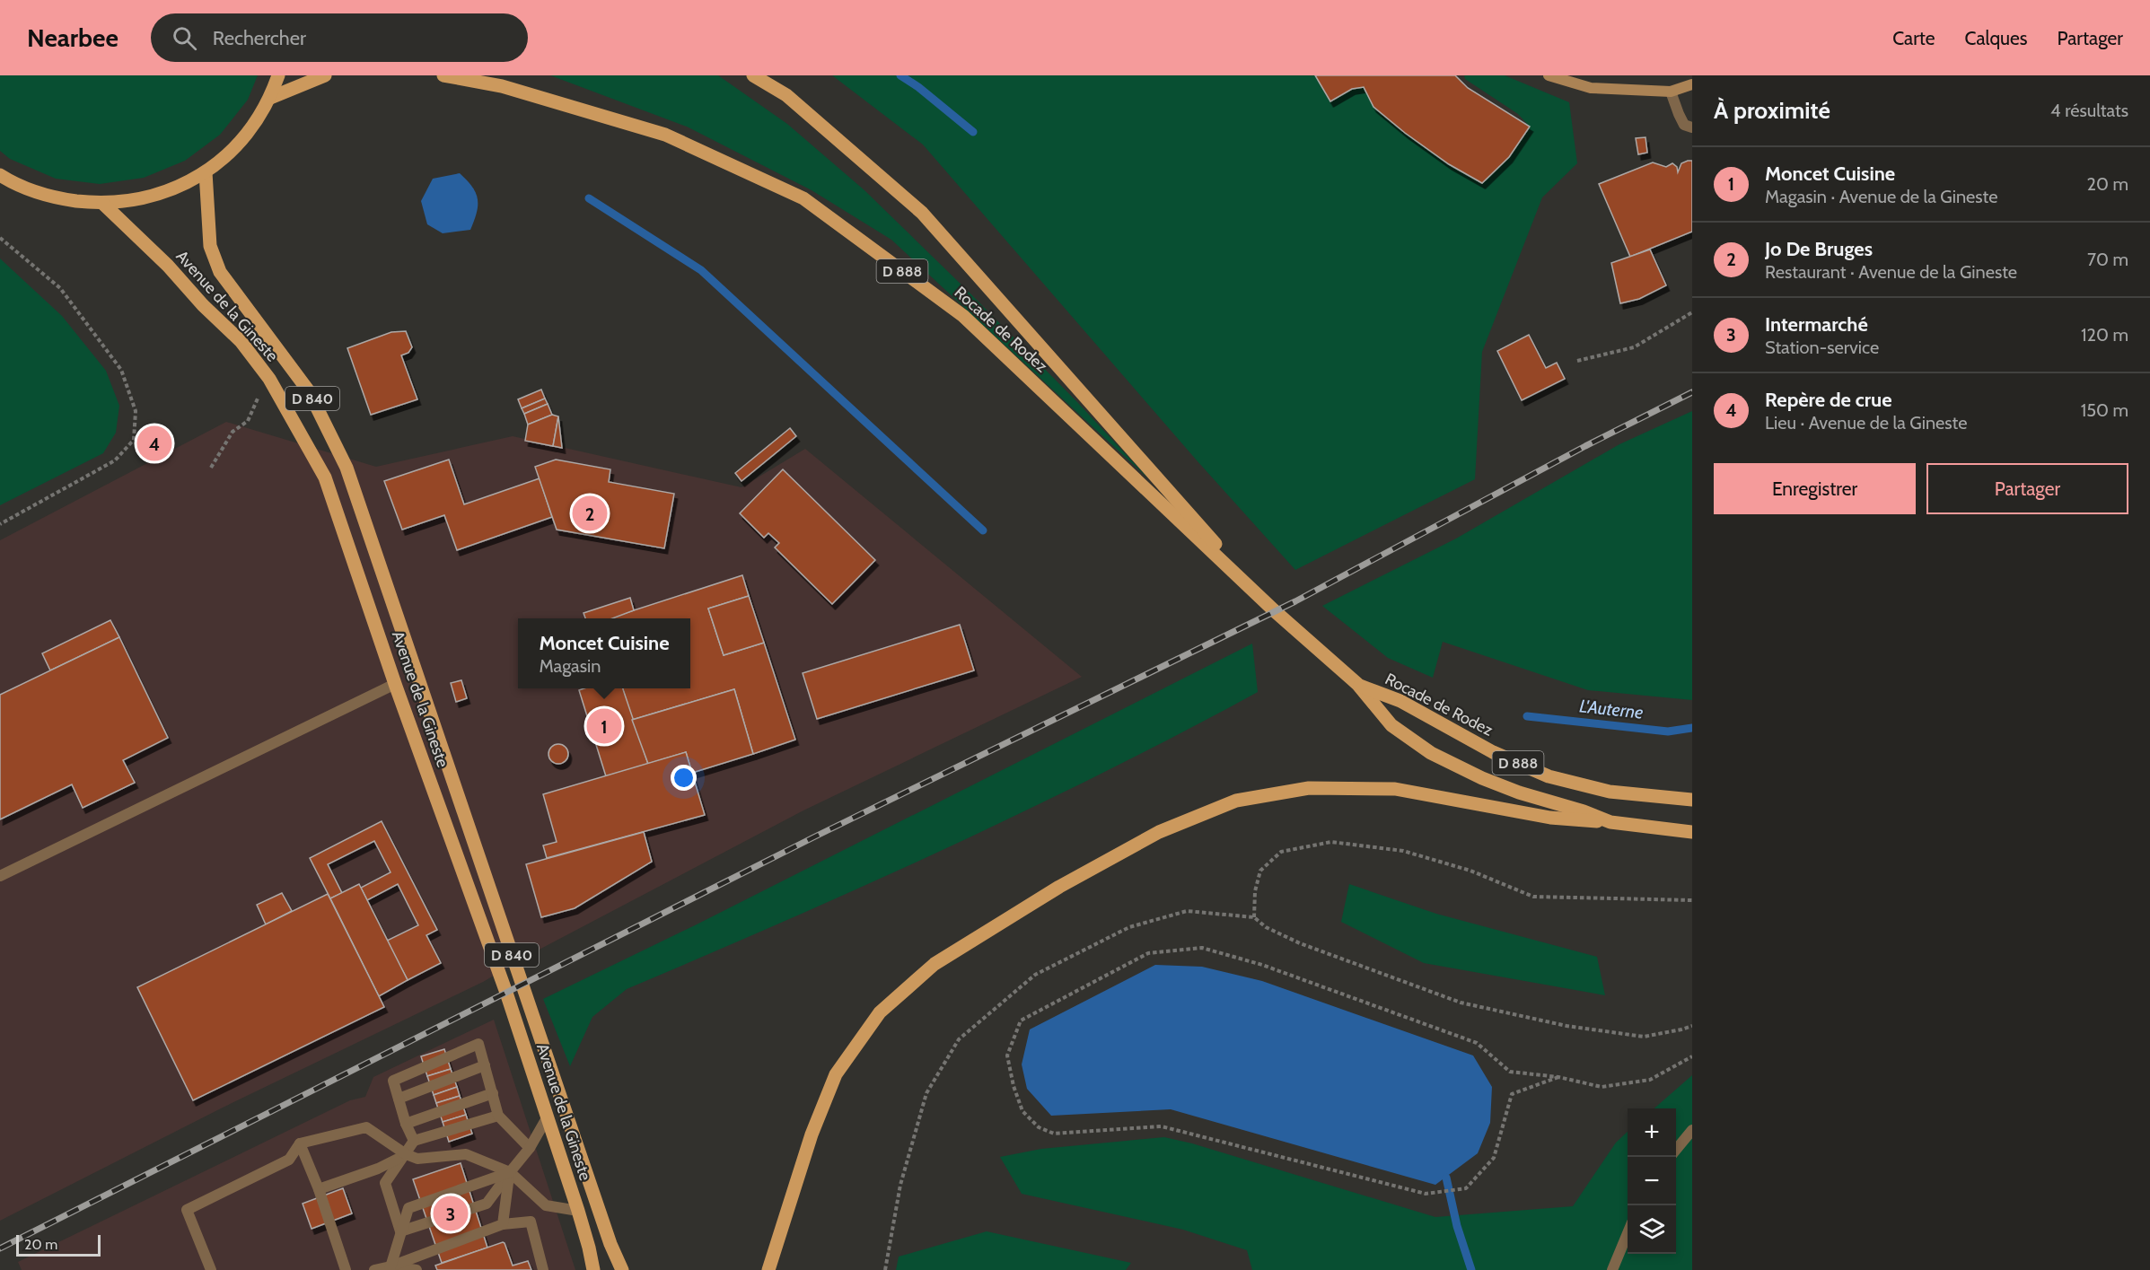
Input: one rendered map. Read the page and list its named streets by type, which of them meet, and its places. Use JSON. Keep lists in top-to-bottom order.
{
  "streets": {
    "main road": [
      "D 888",
      "Avenue de la Gineste",
      "Rocade de Rodez",
      "D 840"
    ]
  },
  "water": ["L'Auterne"],
  "scale_bar": "20 m",
  "page": {
    "header": "Nearbee",
    "search": "Rechercher",
    "nav": ["Carte", "Calques", "Partager"],
    "heading": ["À proximité", "4 résultats"],
    "list": [
      {
        "mark": "1",
        "name": "Moncet Cuisine",
        "note": "Magasin · Avenue de la Gineste",
        "value": "20 m"
      },
      {
        "mark": "2",
        "name": "Jo De Bruges",
        "note": "Restaurant · Avenue de la Gineste",
        "value": "70 m"
      },
      {
        "mark": "3",
        "name": "Intermarché",
        "note": "Station-service",
        "value": "120 m"
      },
      {
        "mark": "4",
        "name": "Repère de crue",
        "note": "Lieu · Avenue de la Gineste",
        "value": "150 m"
      }
    ],
    "pins": [
      "4",
      "2",
      "1",
      "3"
    ],
    "buttons": ["Enregistrer", "Partager"],
    "popup": ["Moncet Cuisine", "Magasin"],
    "map_buttons": ["+", "−"],
    "scale": "20 m"
  }
}
